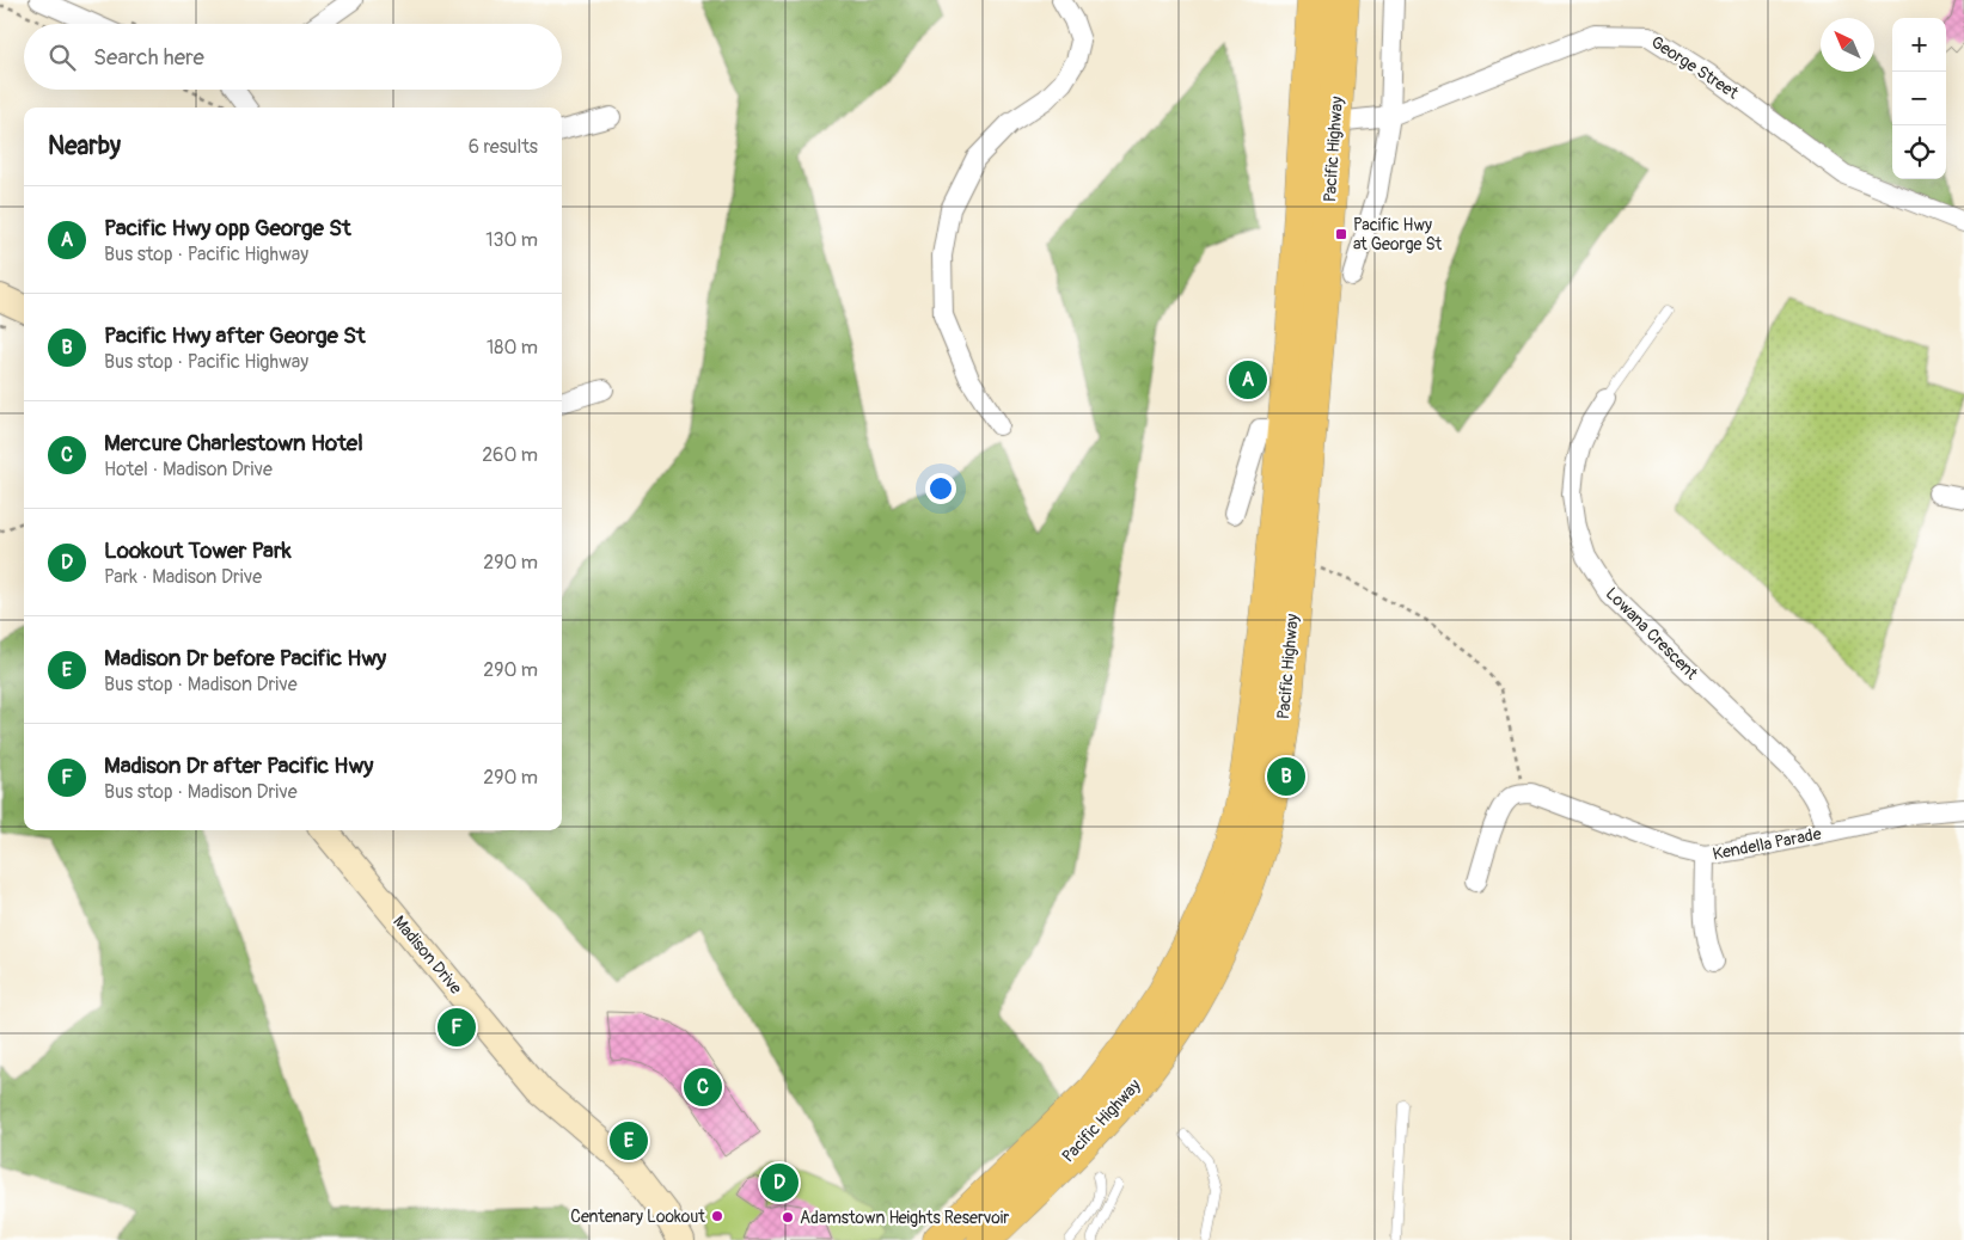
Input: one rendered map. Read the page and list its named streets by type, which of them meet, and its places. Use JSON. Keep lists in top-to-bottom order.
{
  "streets": {
    "highway": ["Pacific Highway"],
    "main road": ["Madison Drive"],
    "street": ["George Street", "Lowana Crescent", "Kendella Parade"]
  },
  "crossings": [
    ["George Street", "Pacific Highway"],
    ["Lowana Crescent", "Kendella Parade"]
  ],
  "places": {
    "transit": ["Pacific Hwy at George St"],
    "other": ["Centenary Lookout", "Adamstown Heights Reservoir"]
  },
  "north": "top left",
  "page": {
    "map_buttons": ["+", "−"],
    "search": "Search here",
    "heading": ["Nearby", "6 results"],
    "list": [
      {
        "mark": "A",
        "name": "Pacific Hwy opp George St",
        "note": "Bus stop · Pacific Highway",
        "value": "130 m"
      },
      {
        "mark": "B",
        "name": "Pacific Hwy after George St",
        "note": "Bus stop · Pacific Highway",
        "value": "180 m"
      },
      {
        "mark": "C",
        "name": "Mercure Charlestown Hotel",
        "note": "Hotel · Madison Drive",
        "value": "260 m"
      },
      {
        "mark": "D",
        "name": "Lookout Tower Park",
        "note": "Park · Madison Drive",
        "value": "290 m"
      },
      {
        "mark": "E",
        "name": "Madison Dr before Pacific Hwy",
        "note": "Bus stop · Madison Drive",
        "value": "290 m"
      },
      {
        "mark": "F",
        "name": "Madison Dr after Pacific Hwy",
        "note": "Bus stop · Madison Drive",
        "value": "290 m"
      }
    ],
    "pins": [
      "A",
      "B",
      "F",
      "C",
      "E",
      "D"
    ]
  }
}
